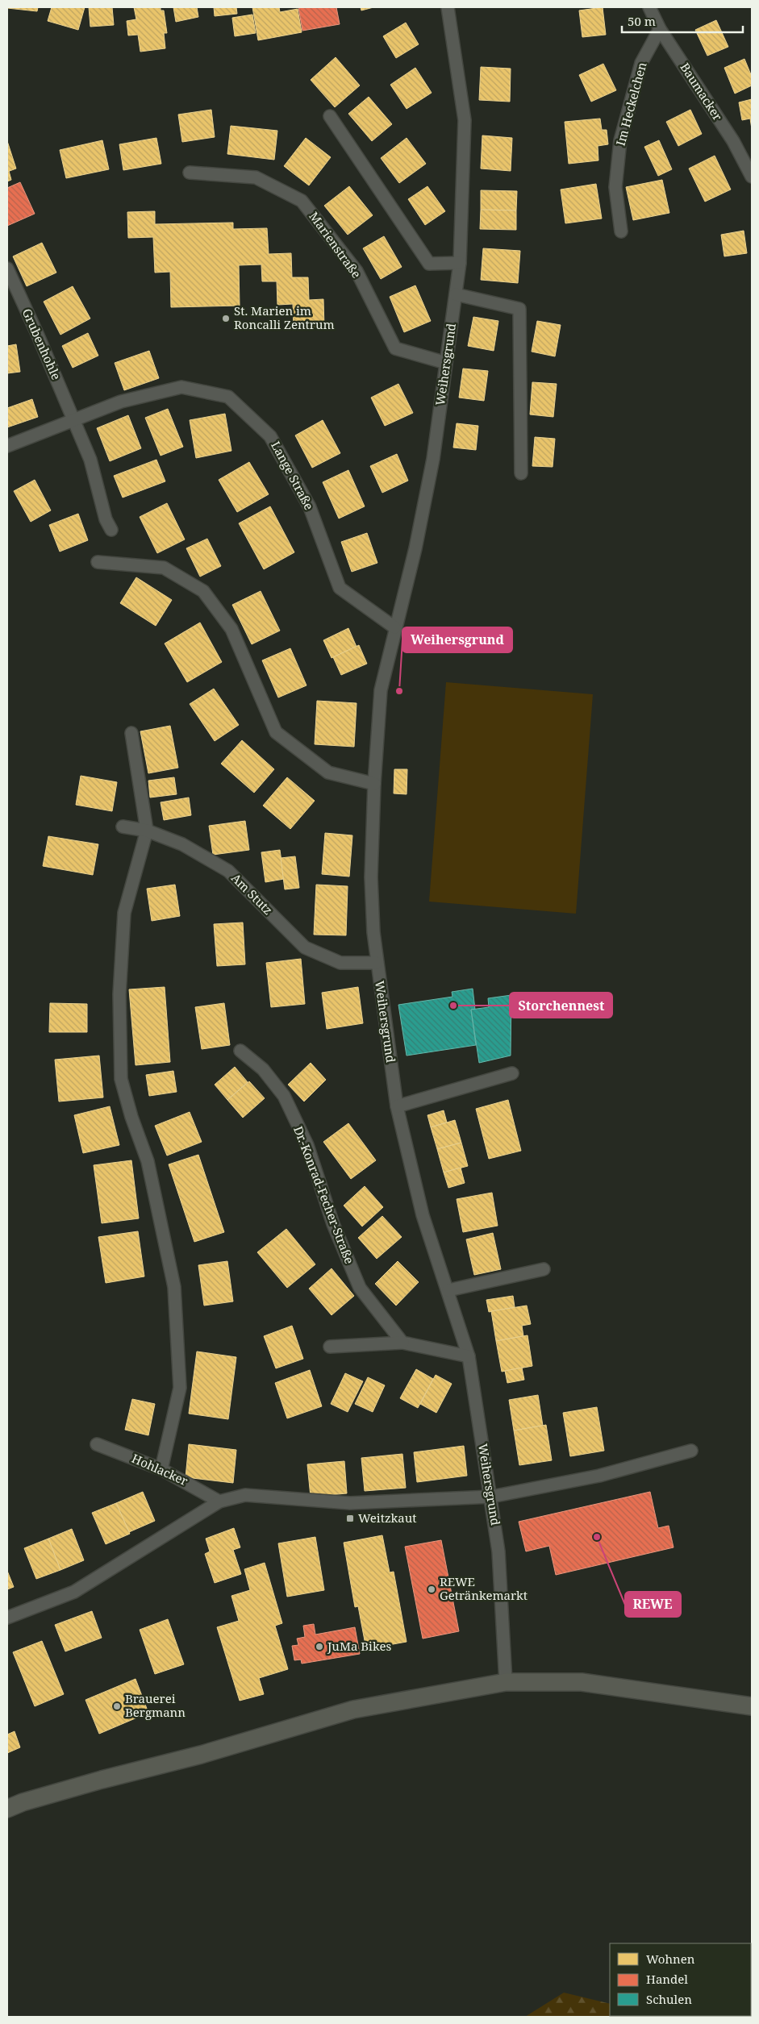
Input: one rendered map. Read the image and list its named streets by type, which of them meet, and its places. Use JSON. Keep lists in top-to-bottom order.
{
  "streets": {
    "street": [
      "Baumacker",
      "Im Heckelchen",
      "Marienstraße",
      "Grubenhohle",
      "Weihersgrund",
      "Lange Straße",
      "Am Stutz",
      "Dr.-Konrad-Fecher-Straße",
      "Hohlacker"
    ]
  },
  "crossings": [
    ["Baumacker", "Im Heckelchen"],
    ["Marienstraße", "Weihersgrund"],
    ["Grubenhohle", "Lange Straße"],
    ["Weihersgrund", "Lange Straße"],
    ["Weihersgrund", "Am Stutz"]
  ],
  "places": {
    "other": [
      "St. Marien im Roncalli Zentrum",
      "Weihersgrund",
      "Storchennest",
      "REWE",
      "REWE Getränkemarkt",
      "JuMa Bikes",
      "Brauerei Bergmann"
    ],
    "transit": ["Weitzkaut"]
  },
  "legend": ["Wohnen", "Handel", "Schulen"],
  "scale_bar": "50 m"
}
